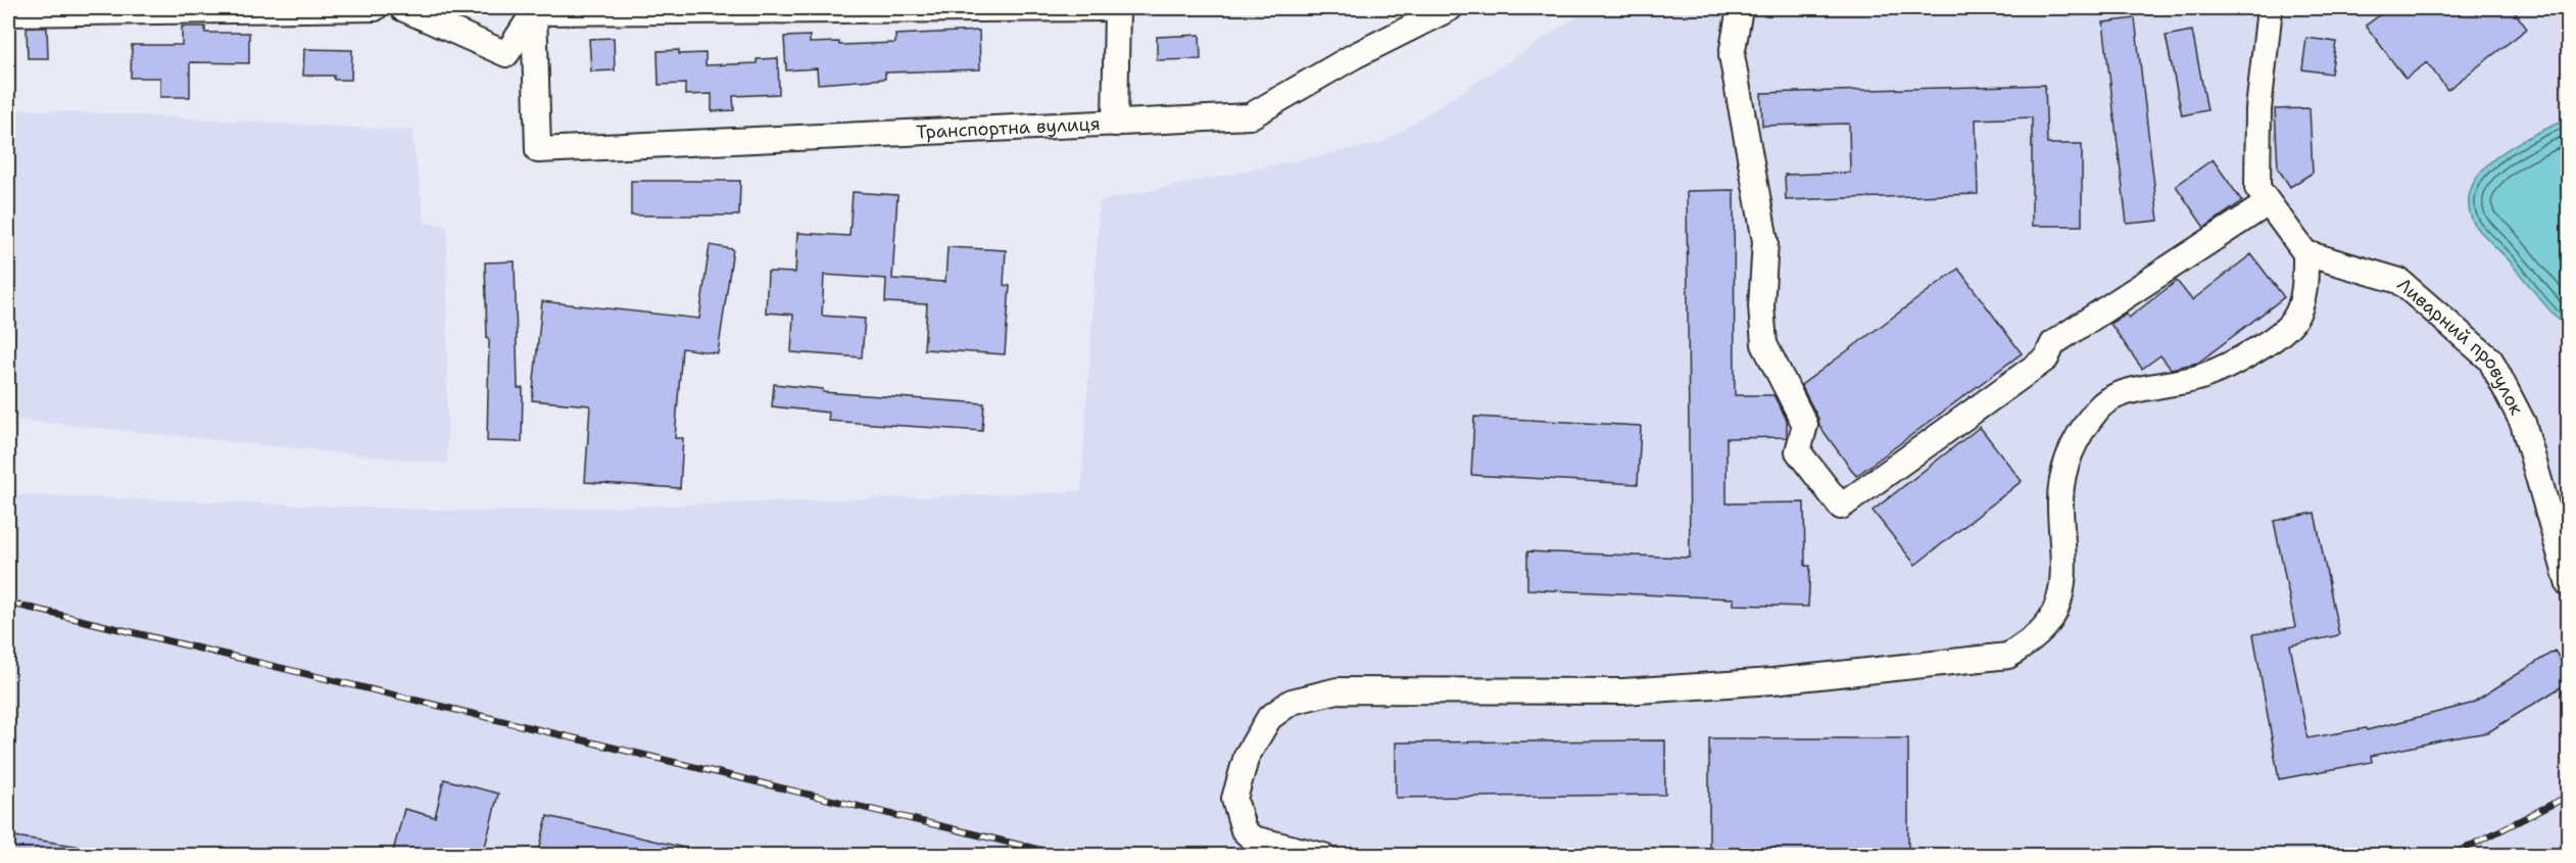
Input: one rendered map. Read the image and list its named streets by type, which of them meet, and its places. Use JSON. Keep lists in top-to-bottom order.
{
  "streets": {
    "street": ["Транспортна вулиця", "Ливарний провулок"]
  }
}
